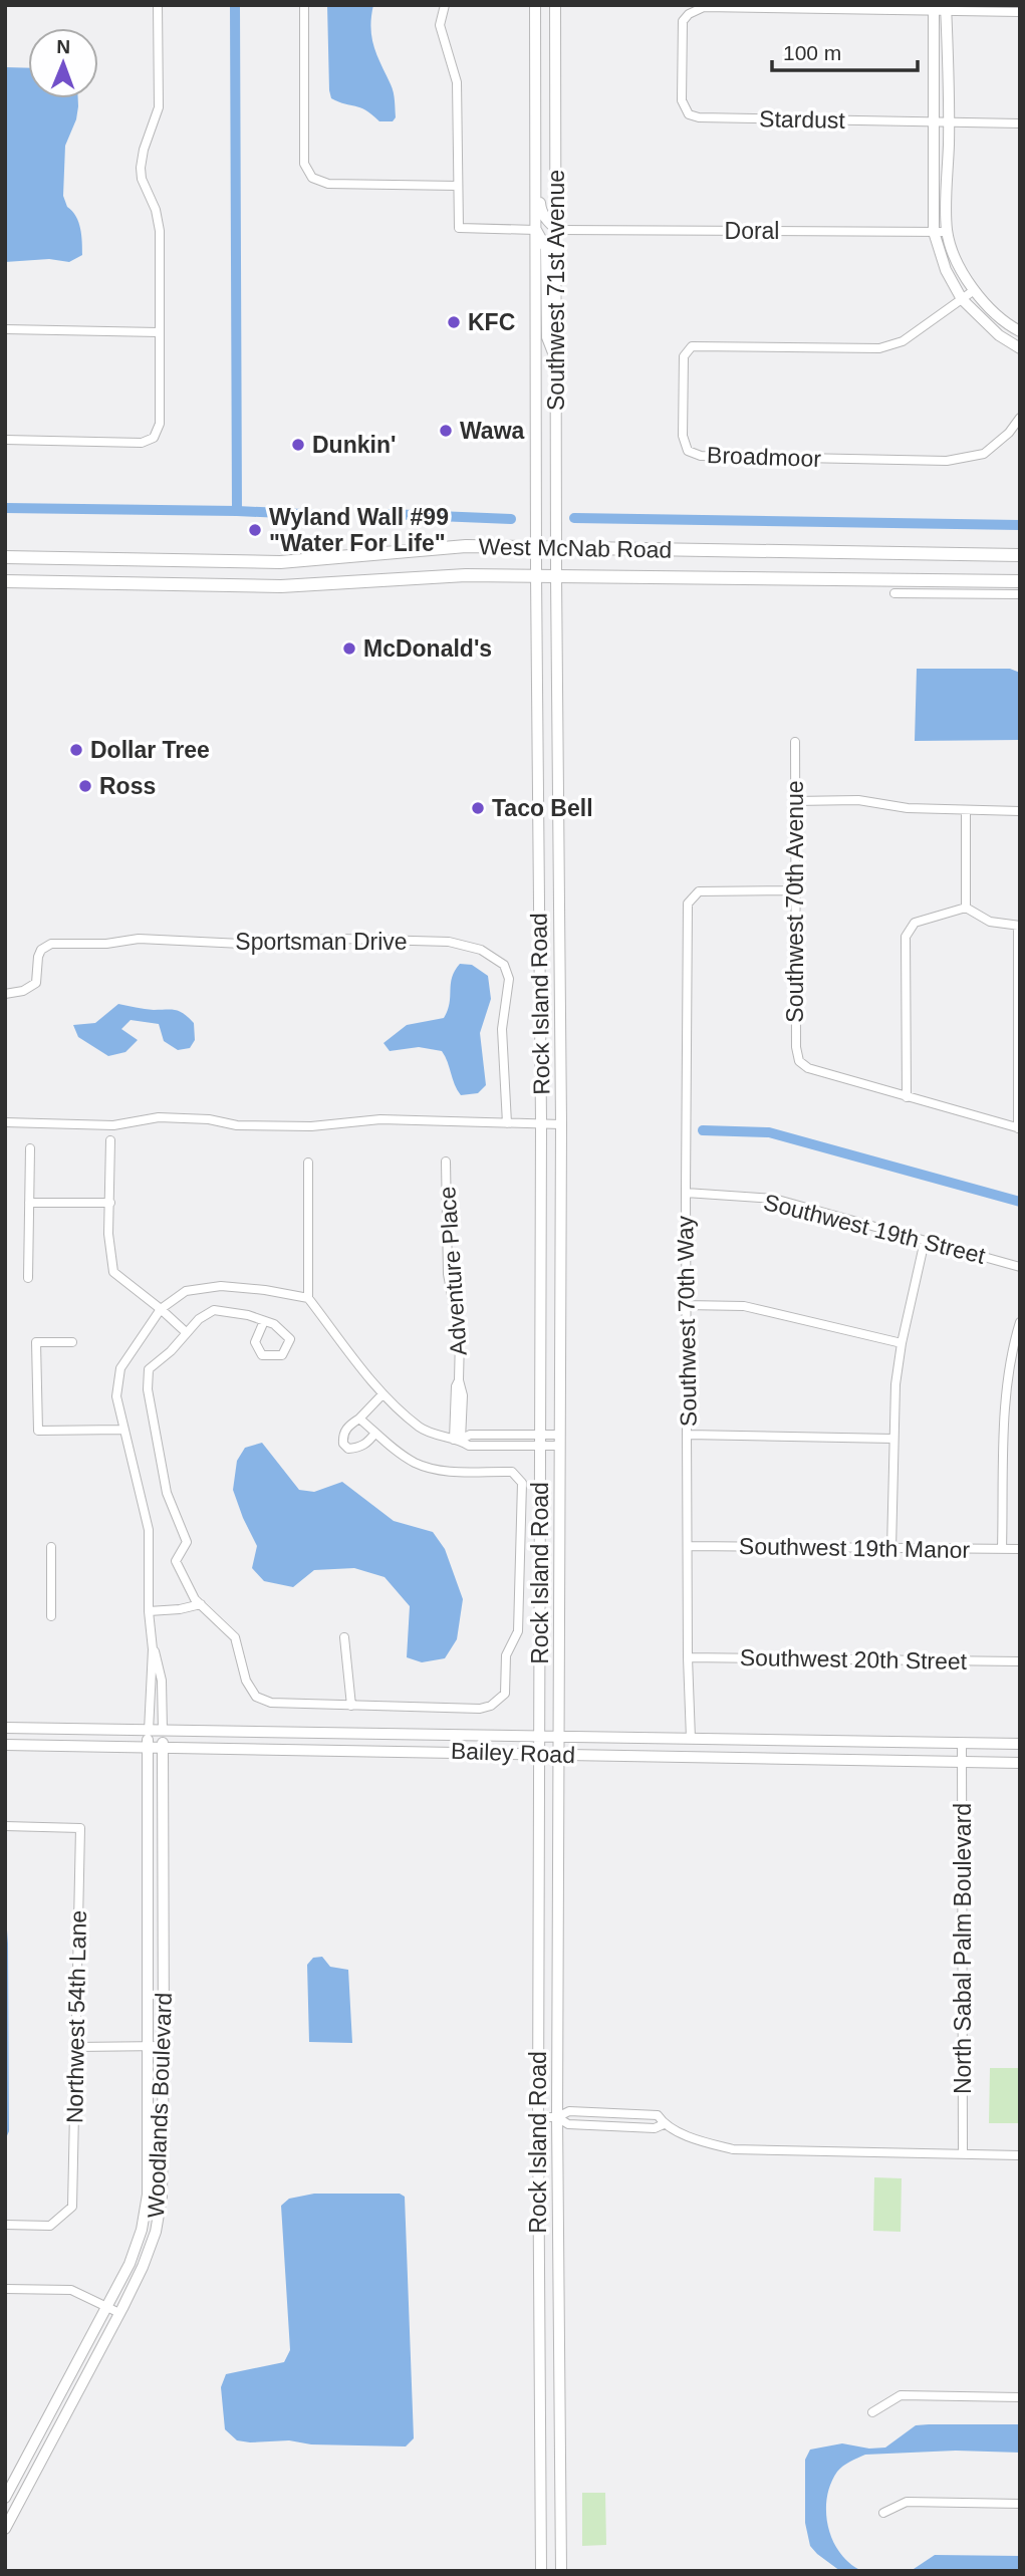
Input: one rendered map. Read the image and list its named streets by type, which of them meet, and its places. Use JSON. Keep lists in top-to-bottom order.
{
  "streets": {
    "main road": [
      "Southwest 71st Avenue",
      "West McNab Road",
      "Rock Island Road",
      "Bailey Road",
      "Woodlands Boulevard"
    ],
    "street": [
      "Stardust",
      "Doral",
      "Broadmoor",
      "Southwest 70th Avenue",
      "Sportsman Drive",
      "Southwest 19th Street",
      "Adventure Place",
      "Southwest 70th Way",
      "Southwest 19th Manor",
      "Southwest 20th Street",
      "North Sabal Palm Boulevard",
      "Northwest 54th Lane"
    ]
  },
  "crossings": [
    ["Doral", "Southwest 71st Avenue"],
    ["Southwest 71st Avenue", "West McNab Road"],
    ["Southwest 71st Avenue", "Rock Island Road"],
    ["West McNab Road", "Rock Island Road"],
    ["Southwest 70th Avenue", "Southwest 70th Way"],
    ["Rock Island Road", "Bailey Road"],
    ["Southwest 19th Street", "Southwest 70th Way"],
    ["Southwest 70th Way", "Southwest 19th Manor"],
    ["Southwest 70th Way", "Southwest 20th Street"],
    ["Southwest 70th Way", "Bailey Road"],
    ["Bailey Road", "North Sabal Palm Boulevard"],
    ["Bailey Road", "Woodlands Boulevard"]
  ],
  "places": [
    "KFC",
    "Wawa",
    "Dunkin'",
    "Wyland Wall #99 \"Water For Life\"",
    "McDonald's",
    "Dollar Tree",
    "Ross",
    "Taco Bell"
  ],
  "scale_bar": "100 m",
  "north": "top"
}
